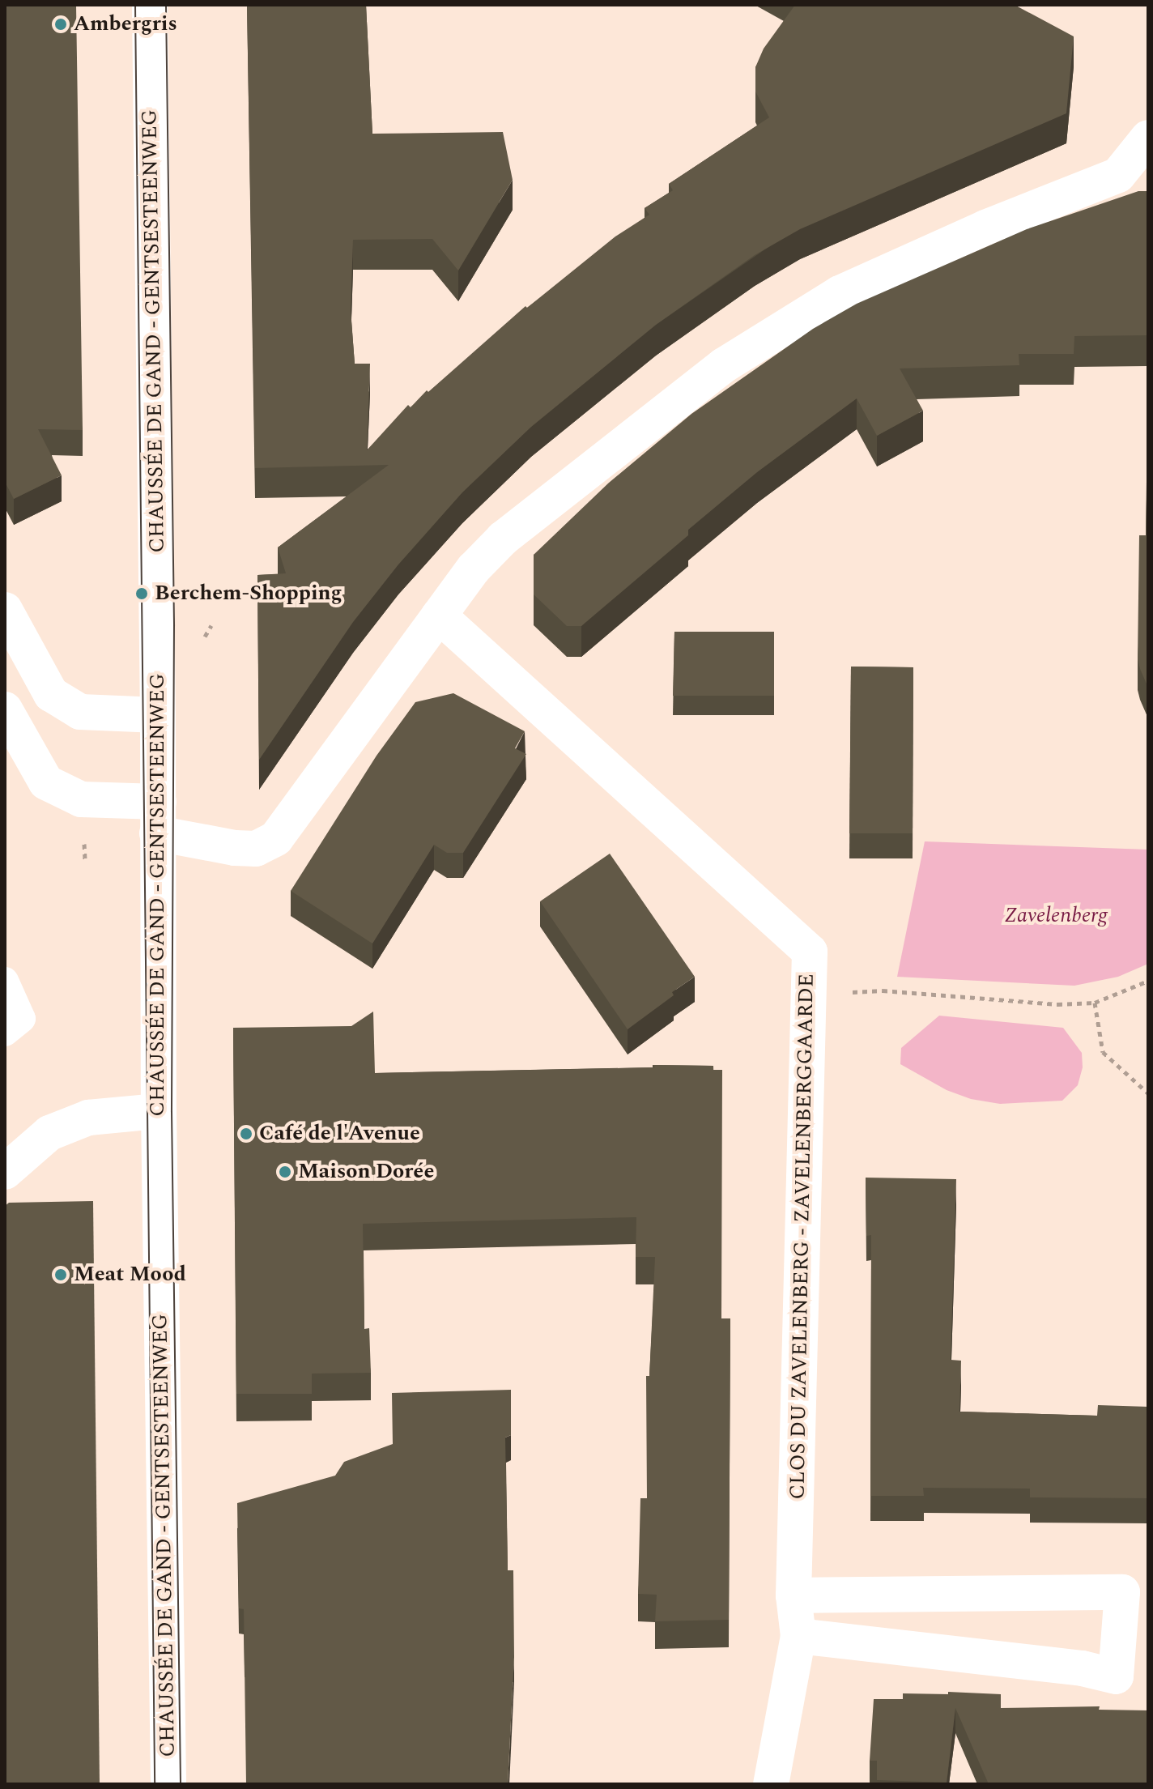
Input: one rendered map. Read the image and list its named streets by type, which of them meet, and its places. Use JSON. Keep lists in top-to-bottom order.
{
  "streets": {
    "street": ["CHAUSSÉE DE GAND - GENTSESTEENWEG", "CLOS DU ZAVELENBERG - ZAVELENBERGGAARDE"]
  },
  "parks": ["Zavelenberg"],
  "places": [
    "Ambergris",
    "Berchem-Shopping",
    "Café de l'Avenue",
    "Maison Dorée",
    "Meat Mood"
  ]
}
